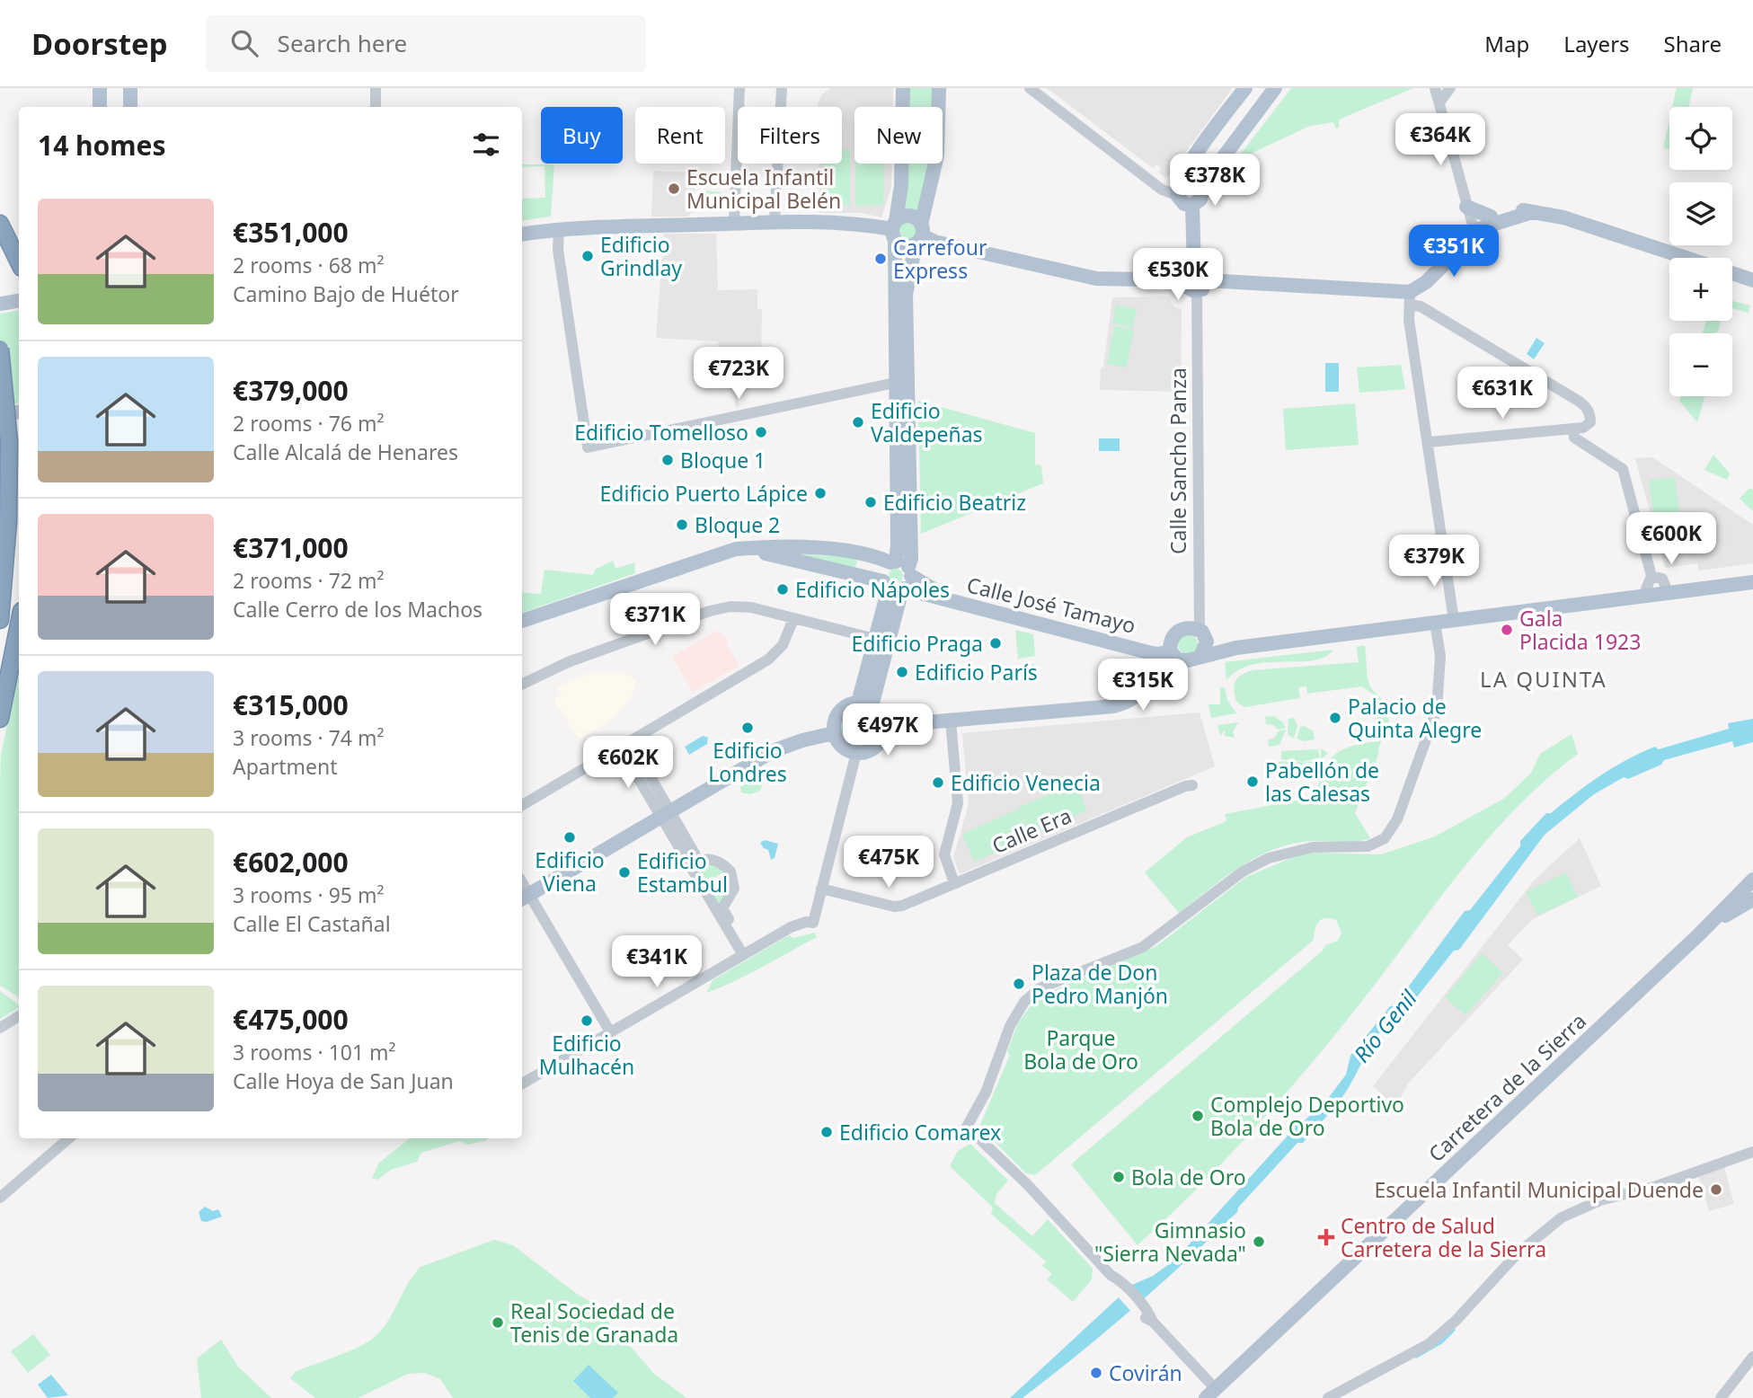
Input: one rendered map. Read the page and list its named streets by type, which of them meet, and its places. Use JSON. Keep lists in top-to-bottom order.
{
  "streets": {
    "main road": ["Calle José Tamayo", "Carretera de la Sierra"],
    "street": ["Calle Sancho Panza", "Calle Era"]
  },
  "districts": ["LA QUINTA"],
  "water": ["Río Genil"],
  "parks": ["Parque Bola de Oro"],
  "places": {
    "other": [
      "Escuela Infantil Municipal Belén",
      "Edificio Grindlay",
      "Carrefour Express",
      "Edificio Valdepeñas",
      "Edificio Tomelloso",
      "Bloque 1",
      "Edificio Puerto Lápice",
      "Edificio Beatriz",
      "Bloque 2",
      "Edificio Nápoles",
      "Gala Placida 1923",
      "Edificio Praga",
      "Edificio París",
      "Palacio de Quinta Alegre",
      "Edificio Londres",
      "Pabellón de las Calesas",
      "Edificio Venecia",
      "Edificio Viena",
      "Edificio Estambul",
      "Plaza de Don Pedro Manjón",
      "Edificio Mulhacén",
      "Complejo Deportivo Bola de Oro",
      "Edificio Comarex",
      "Bola de Oro",
      "Escuela Infantil Municipal Duende",
      "Gimnasio \"Sierra Nevada\"",
      "Real Sociedad de Tenis de Granada",
      "Covirán"
    ],
    "health": ["Centro de Salud Carretera de la Sierra"]
  },
  "page": {
    "header": "Doorstep",
    "search": "Search here",
    "nav": ["Map", "Layers", "Share"],
    "map_buttons": ["+", "−"],
    "chip": [
      "Buy",
      "Rent",
      "Filters",
      "New"
    ],
    "heading": "14 homes",
    "price": [
      "€364K",
      "€378K",
      "€351K",
      "€530K",
      "€723K",
      "€631K",
      "€600K",
      "€379K",
      "€371K",
      "€315K",
      "€497K",
      "€602K",
      "€475K",
      "€341K"
    ],
    "list": [
      {
        "name": "€351,000",
        "note": "2 rooms · 68 m² · Camino Bajo de Huétor"
      },
      {
        "name": "€379,000",
        "note": "2 rooms · 76 m² · Calle Alcalá de Henares"
      },
      {
        "name": "€371,000",
        "note": "2 rooms · 72 m² · Calle Cerro de los Machos"
      },
      {
        "name": "€315,000",
        "note": "3 rooms · 74 m² · Apartment"
      },
      {
        "name": "€602,000",
        "note": "3 rooms · 95 m² · Calle El Castañal"
      },
      {
        "name": "€475,000",
        "note": "3 rooms · 101 m² · Calle Hoya de San Juan"
      }
    ]
  }
}
